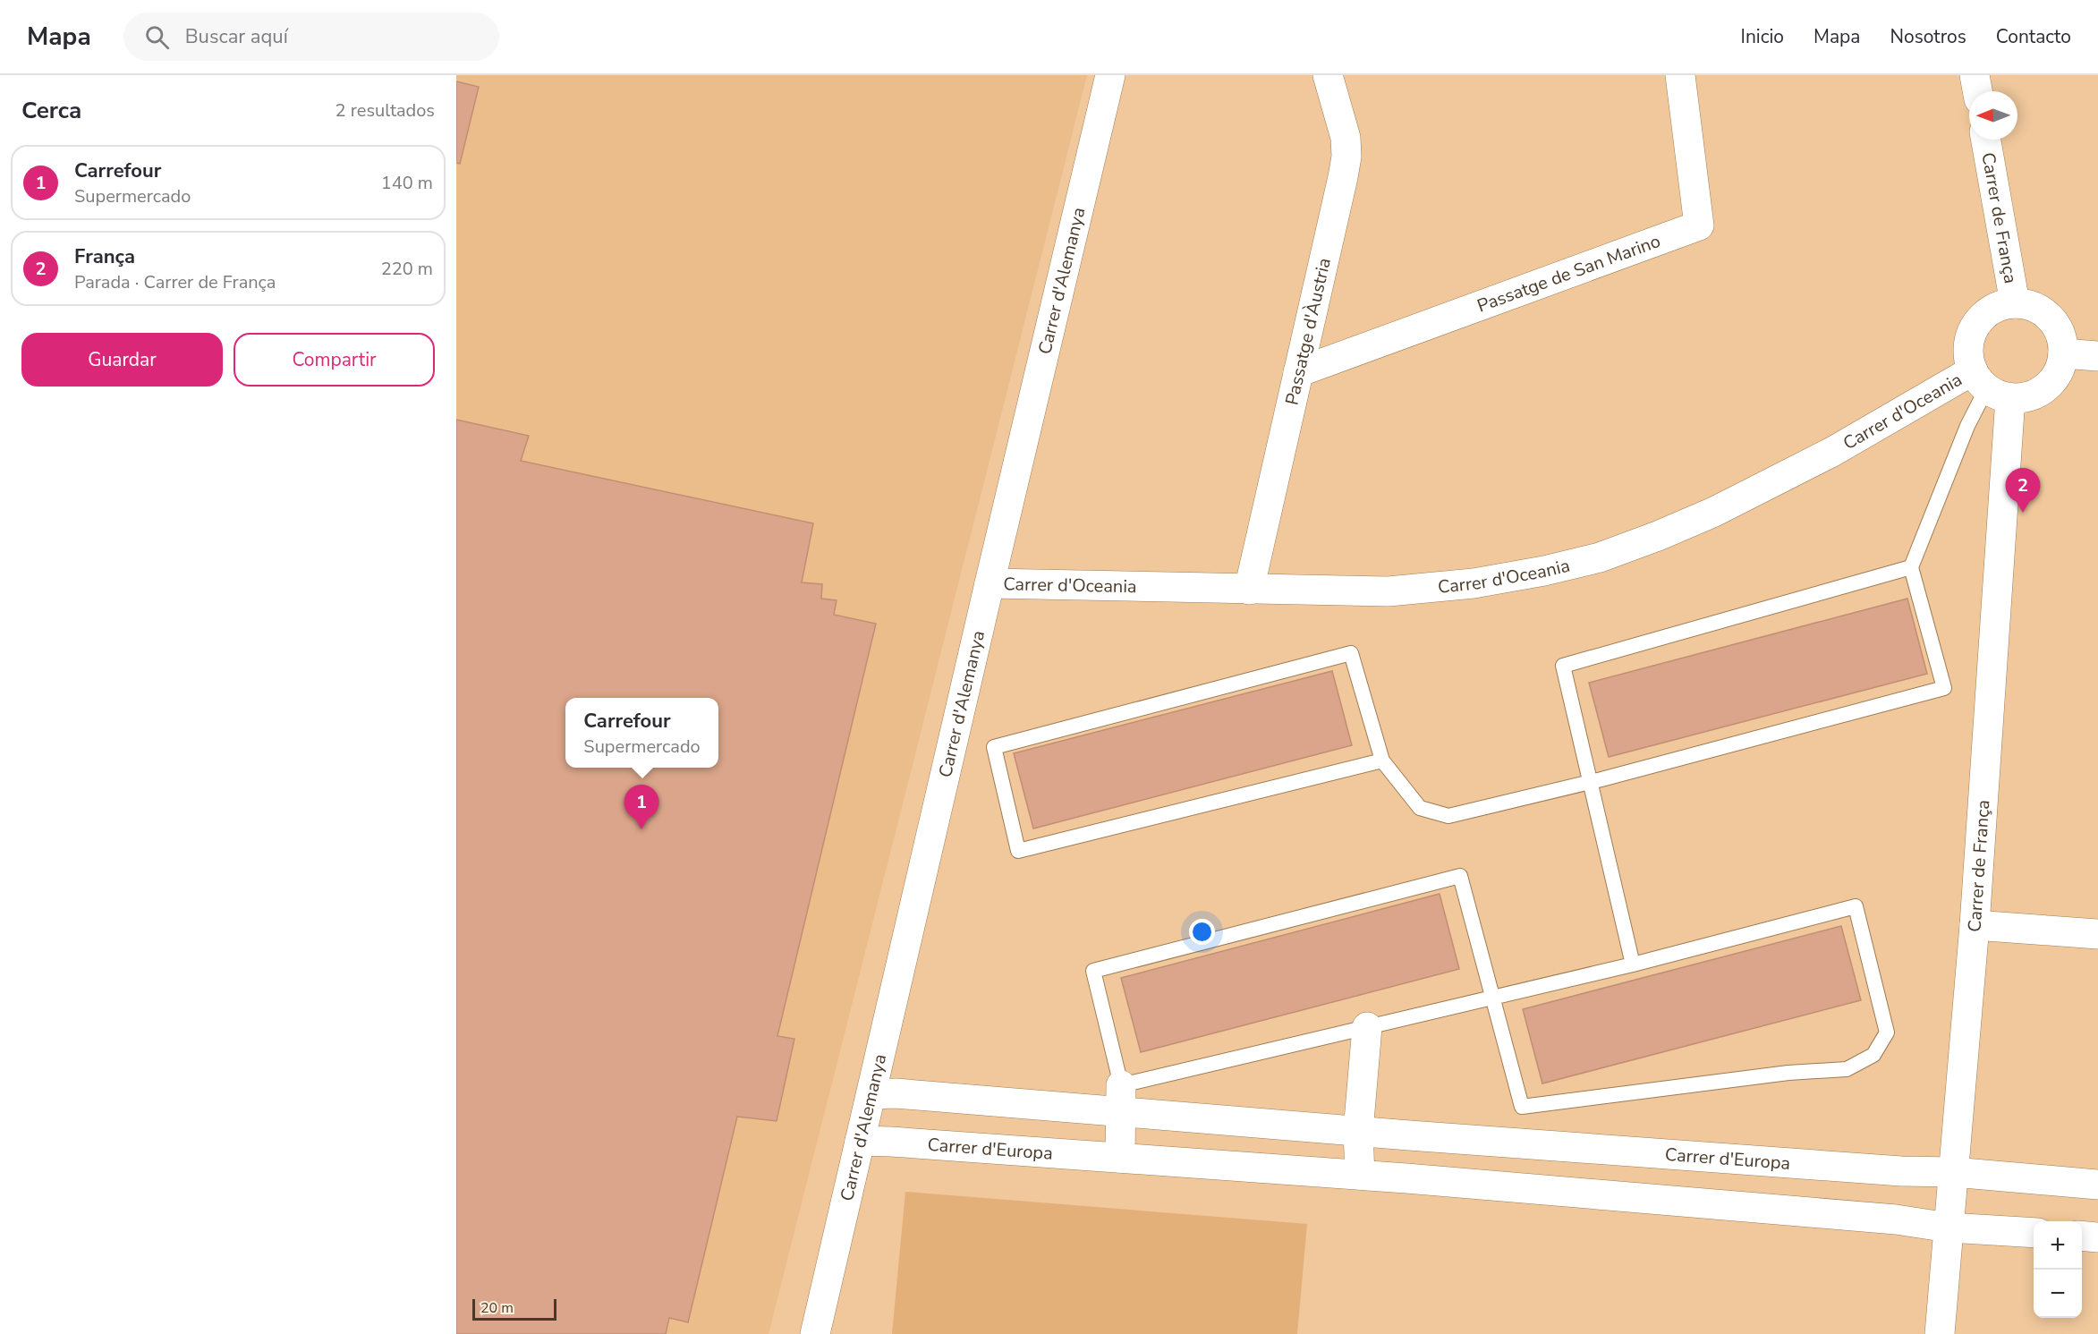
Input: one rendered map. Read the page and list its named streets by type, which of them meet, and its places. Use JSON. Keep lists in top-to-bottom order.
{
  "streets": {
    "street": [
      "Carrer de França",
      "Passatge de San Marino",
      "Carrer d'Alemanya",
      "Passatge d'Àustria",
      "Carrer d'Oceania",
      "Carrer d'Europa"
    ]
  },
  "crossings": [
    ["Carrer de França", "Carrer d'Oceania"],
    ["Carrer de França", "Carrer d'Europa"],
    ["Passatge de San Marino", "Passatge d'Àustria"],
    ["Carrer d'Alemanya", "Carrer d'Oceania"],
    ["Carrer d'Alemanya", "Carrer d'Europa"],
    ["Passatge d'Àustria", "Carrer d'Oceania"]
  ],
  "scale_bar": "20 m",
  "north": "left",
  "page": {
    "header": "Mapa",
    "search": "Buscar aquí",
    "nav": [
      "Inicio",
      "Mapa",
      "Nosotros",
      "Contacto"
    ],
    "heading": ["Cerca", "2 resultados"],
    "list": [
      {
        "mark": "1",
        "name": "Carrefour",
        "note": "Supermercado",
        "value": "140 m"
      },
      {
        "mark": "2",
        "name": "França",
        "note": "Parada · Carrer de França",
        "value": "220 m"
      }
    ],
    "buttons": ["Guardar", "Compartir"],
    "pins": ["2", "1"],
    "popup": ["Carrefour", "Supermercado"],
    "map_buttons": ["+", "−"],
    "scale": "20 m"
  }
}
